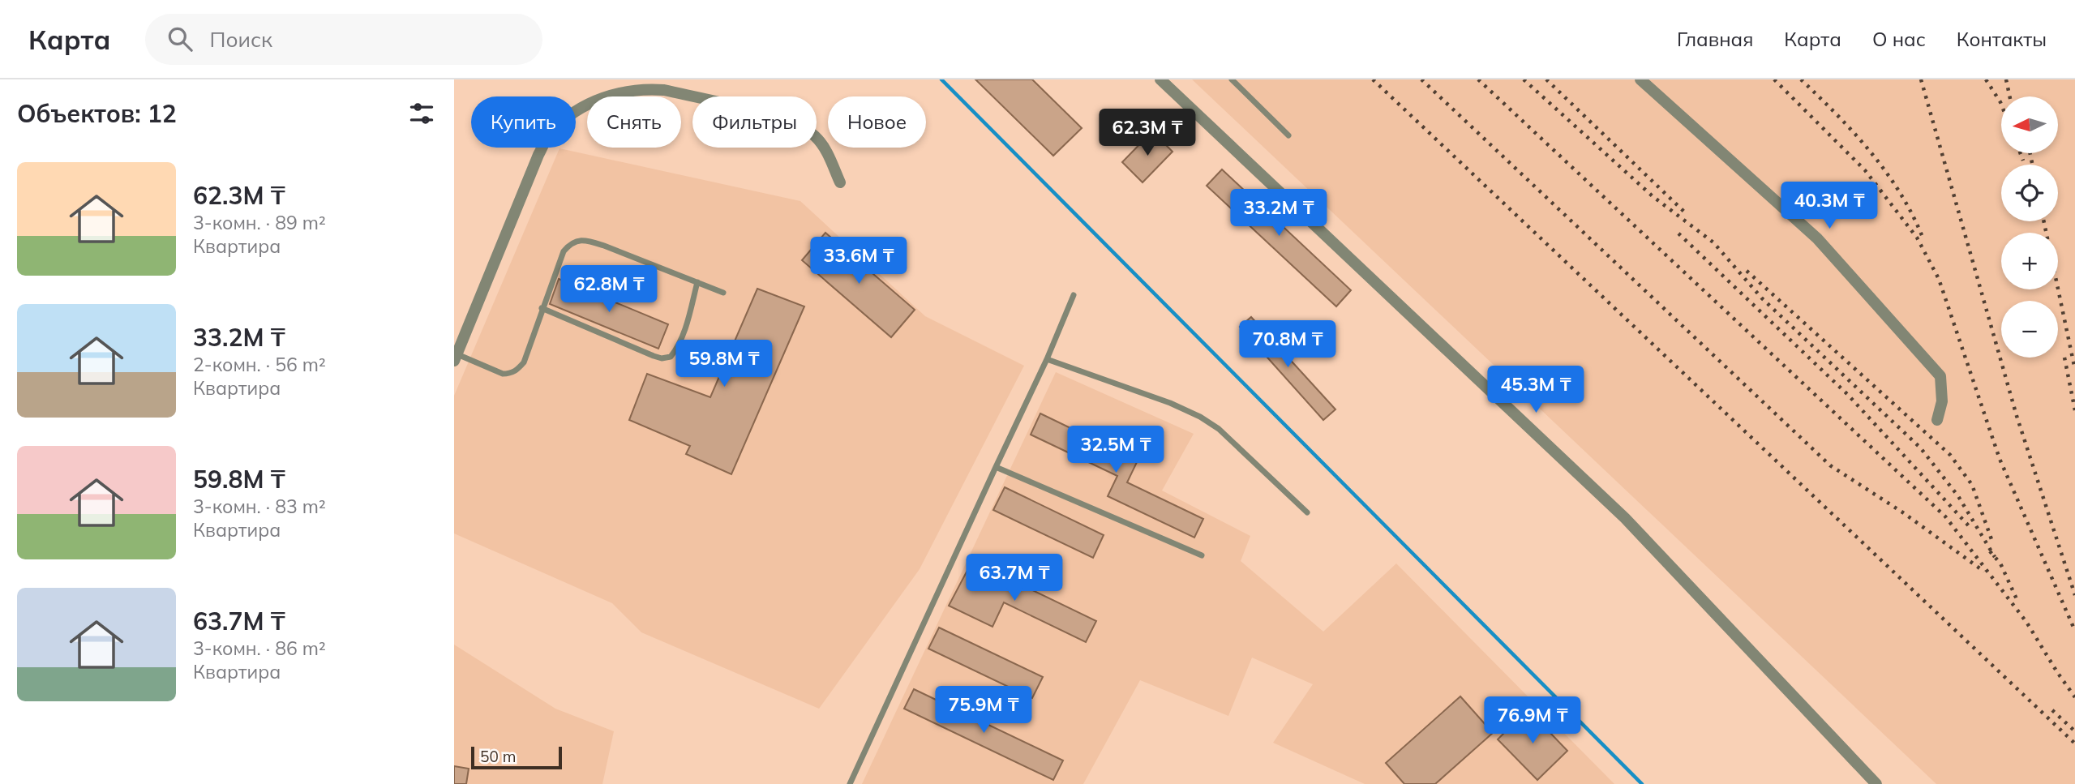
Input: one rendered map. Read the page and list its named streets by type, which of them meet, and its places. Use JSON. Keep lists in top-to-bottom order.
{
  "scale_bar": "50 m",
  "north": "left",
  "page": {
    "header": "Карта",
    "search": "Поиск",
    "nav": [
      "Главная",
      "Карта",
      "О нас",
      "Контакты"
    ],
    "heading": "Объектов: 12",
    "map_buttons": ["+", "−"],
    "chip": [
      "Купить",
      "Снять",
      "Фильтры",
      "Новое"
    ],
    "price": [
      "62.3M ₸",
      "40.3M ₸",
      "33.2M ₸",
      "33.6M ₸",
      "62.8M ₸",
      "70.8M ₸",
      "59.8M ₸",
      "45.3M ₸",
      "32.5M ₸",
      "63.7M ₸",
      "75.9M ₸",
      "76.9M ₸"
    ],
    "list": [
      {
        "name": "62.3M ₸",
        "note": "3-комн. · 89 m² · Квартира"
      },
      {
        "name": "33.2M ₸",
        "note": "2-комн. · 56 m² · Квартира"
      },
      {
        "name": "59.8M ₸",
        "note": "3-комн. · 83 m² · Квартира"
      },
      {
        "name": "63.7M ₸",
        "note": "3-комн. · 86 m² · Квартира"
      }
    ],
    "scale": "50 m"
  }
}
